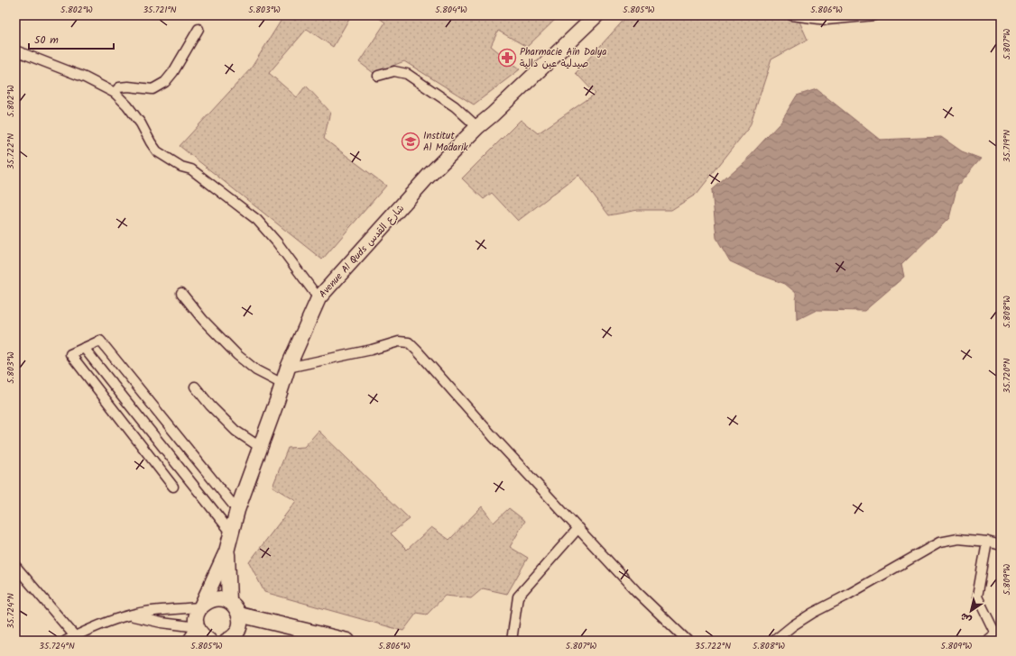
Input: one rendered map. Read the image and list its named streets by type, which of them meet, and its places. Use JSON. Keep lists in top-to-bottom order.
{
  "streets": {
    "main road": ["Avenue Al Quds شارع القدس"]
  },
  "places": {
    "pharmacy": ["Pharmacie Aïn Dalya صيدلية عين دالية"],
    "school or university": ["Institut Al Madarik"]
  },
  "scale_bar": "50 m",
  "north": "bottom left",
  "coordinates": [
    "5.802°W",
    "35.721°N",
    "5.803°W",
    "5.804°W",
    "5.805°W",
    "5.806°W",
    "5.807°W",
    "35.719°N",
    "35.722°N",
    "5.808°W",
    "35.720°N",
    "5.809°W",
    "35.724°N"
  ]
}
